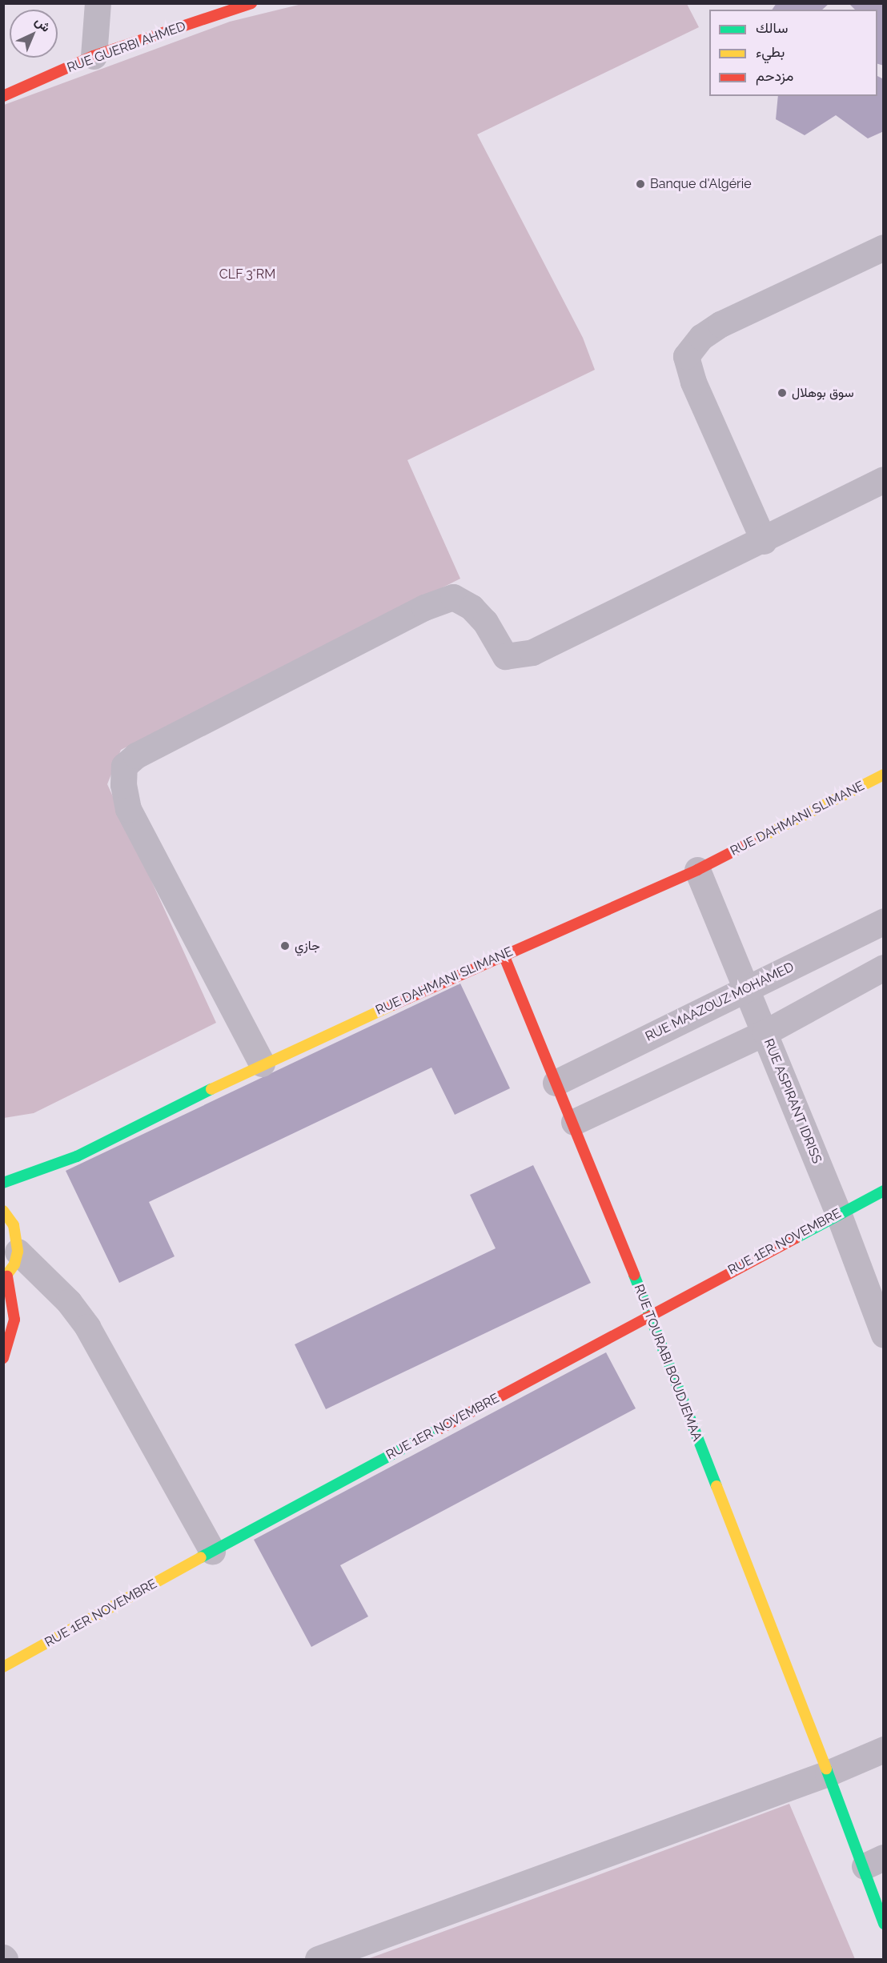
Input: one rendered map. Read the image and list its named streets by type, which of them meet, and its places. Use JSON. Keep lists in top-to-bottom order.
{
  "streets": {
    "main road": [
      "RUE GUERBI AHMED",
      "RUE DAHMANI SLIMANE",
      "RUE 1ER NOVEMBRE",
      "RUE TOURABI BOUDJEMAA"
    ],
    "street": ["RUE MAAZOUZ MOHAMED", "RUE ASPIRANT IDRISS"]
  },
  "crossings": [
    ["RUE DAHMANI SLIMANE", "RUE ASPIRANT IDRISS"],
    ["RUE DAHMANI SLIMANE", "RUE TOURABI BOUDJEMAA"],
    ["RUE MAAZOUZ MOHAMED", "RUE ASPIRANT IDRISS"],
    ["RUE MAAZOUZ MOHAMED", "RUE TOURABI BOUDJEMAA"],
    ["RUE ASPIRANT IDRISS", "RUE 1ER NOVEMBRE"],
    ["RUE 1ER NOVEMBRE", "RUE TOURABI BOUDJEMAA"]
  ],
  "parks": ["CLF 3°RM"],
  "places": ["Banque d'Algérie", "سوق بوهلال", "جازي"],
  "legend": ["سالك", "بطيء", "مزدحم"],
  "north": "top right"
}
